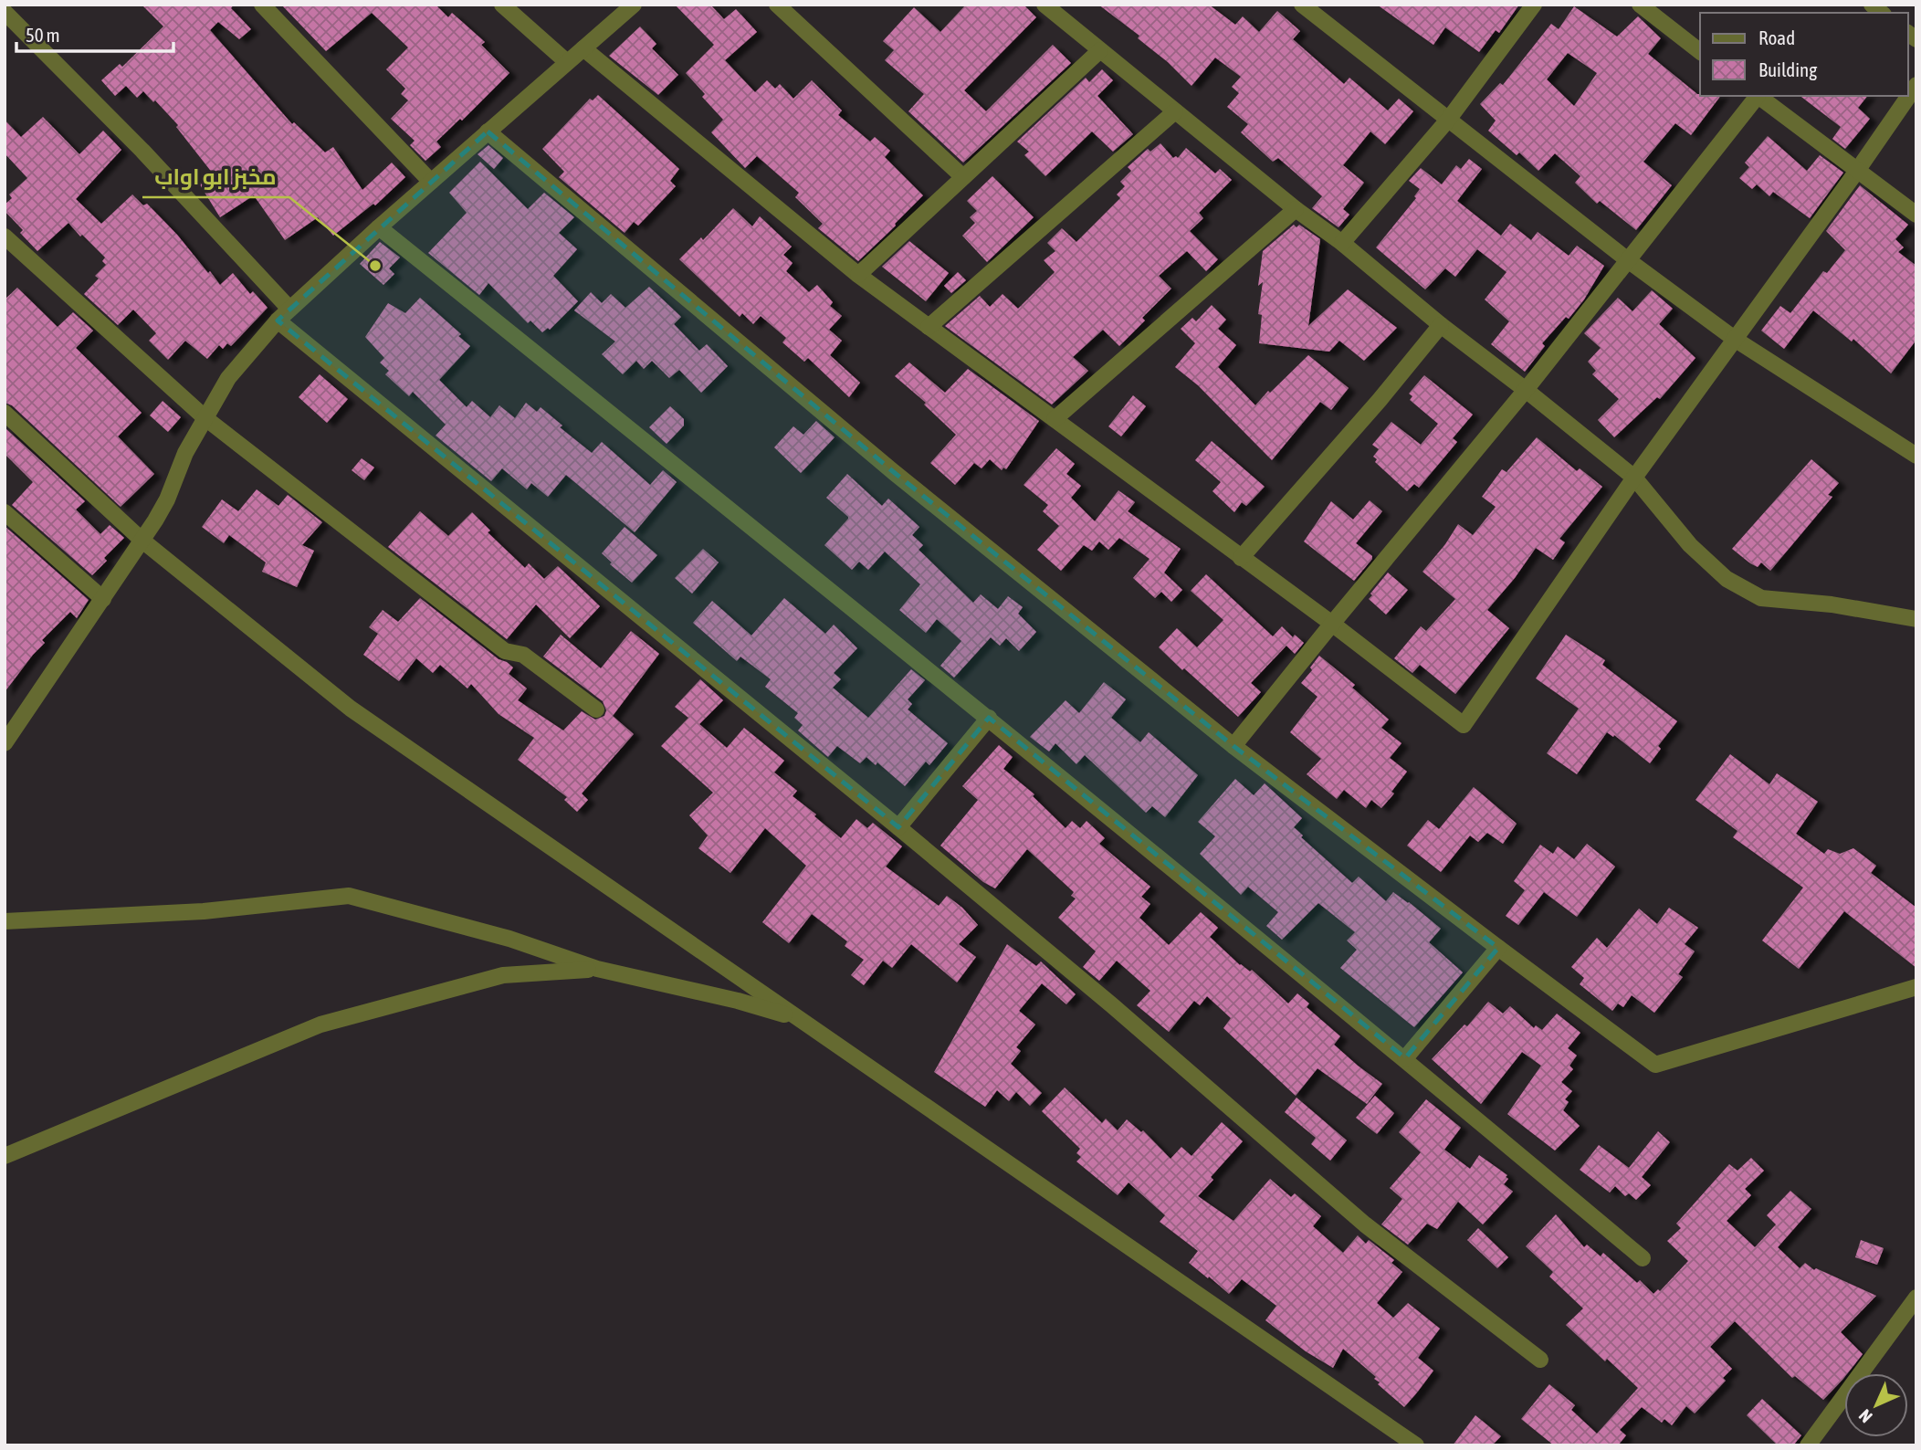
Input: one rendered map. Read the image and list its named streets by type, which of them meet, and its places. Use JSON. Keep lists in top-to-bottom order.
{
  "places": ["مخبز ابو اواب"],
  "legend": ["Road", "Building"],
  "scale_bar": "50 m",
  "north": "bottom left"
}
